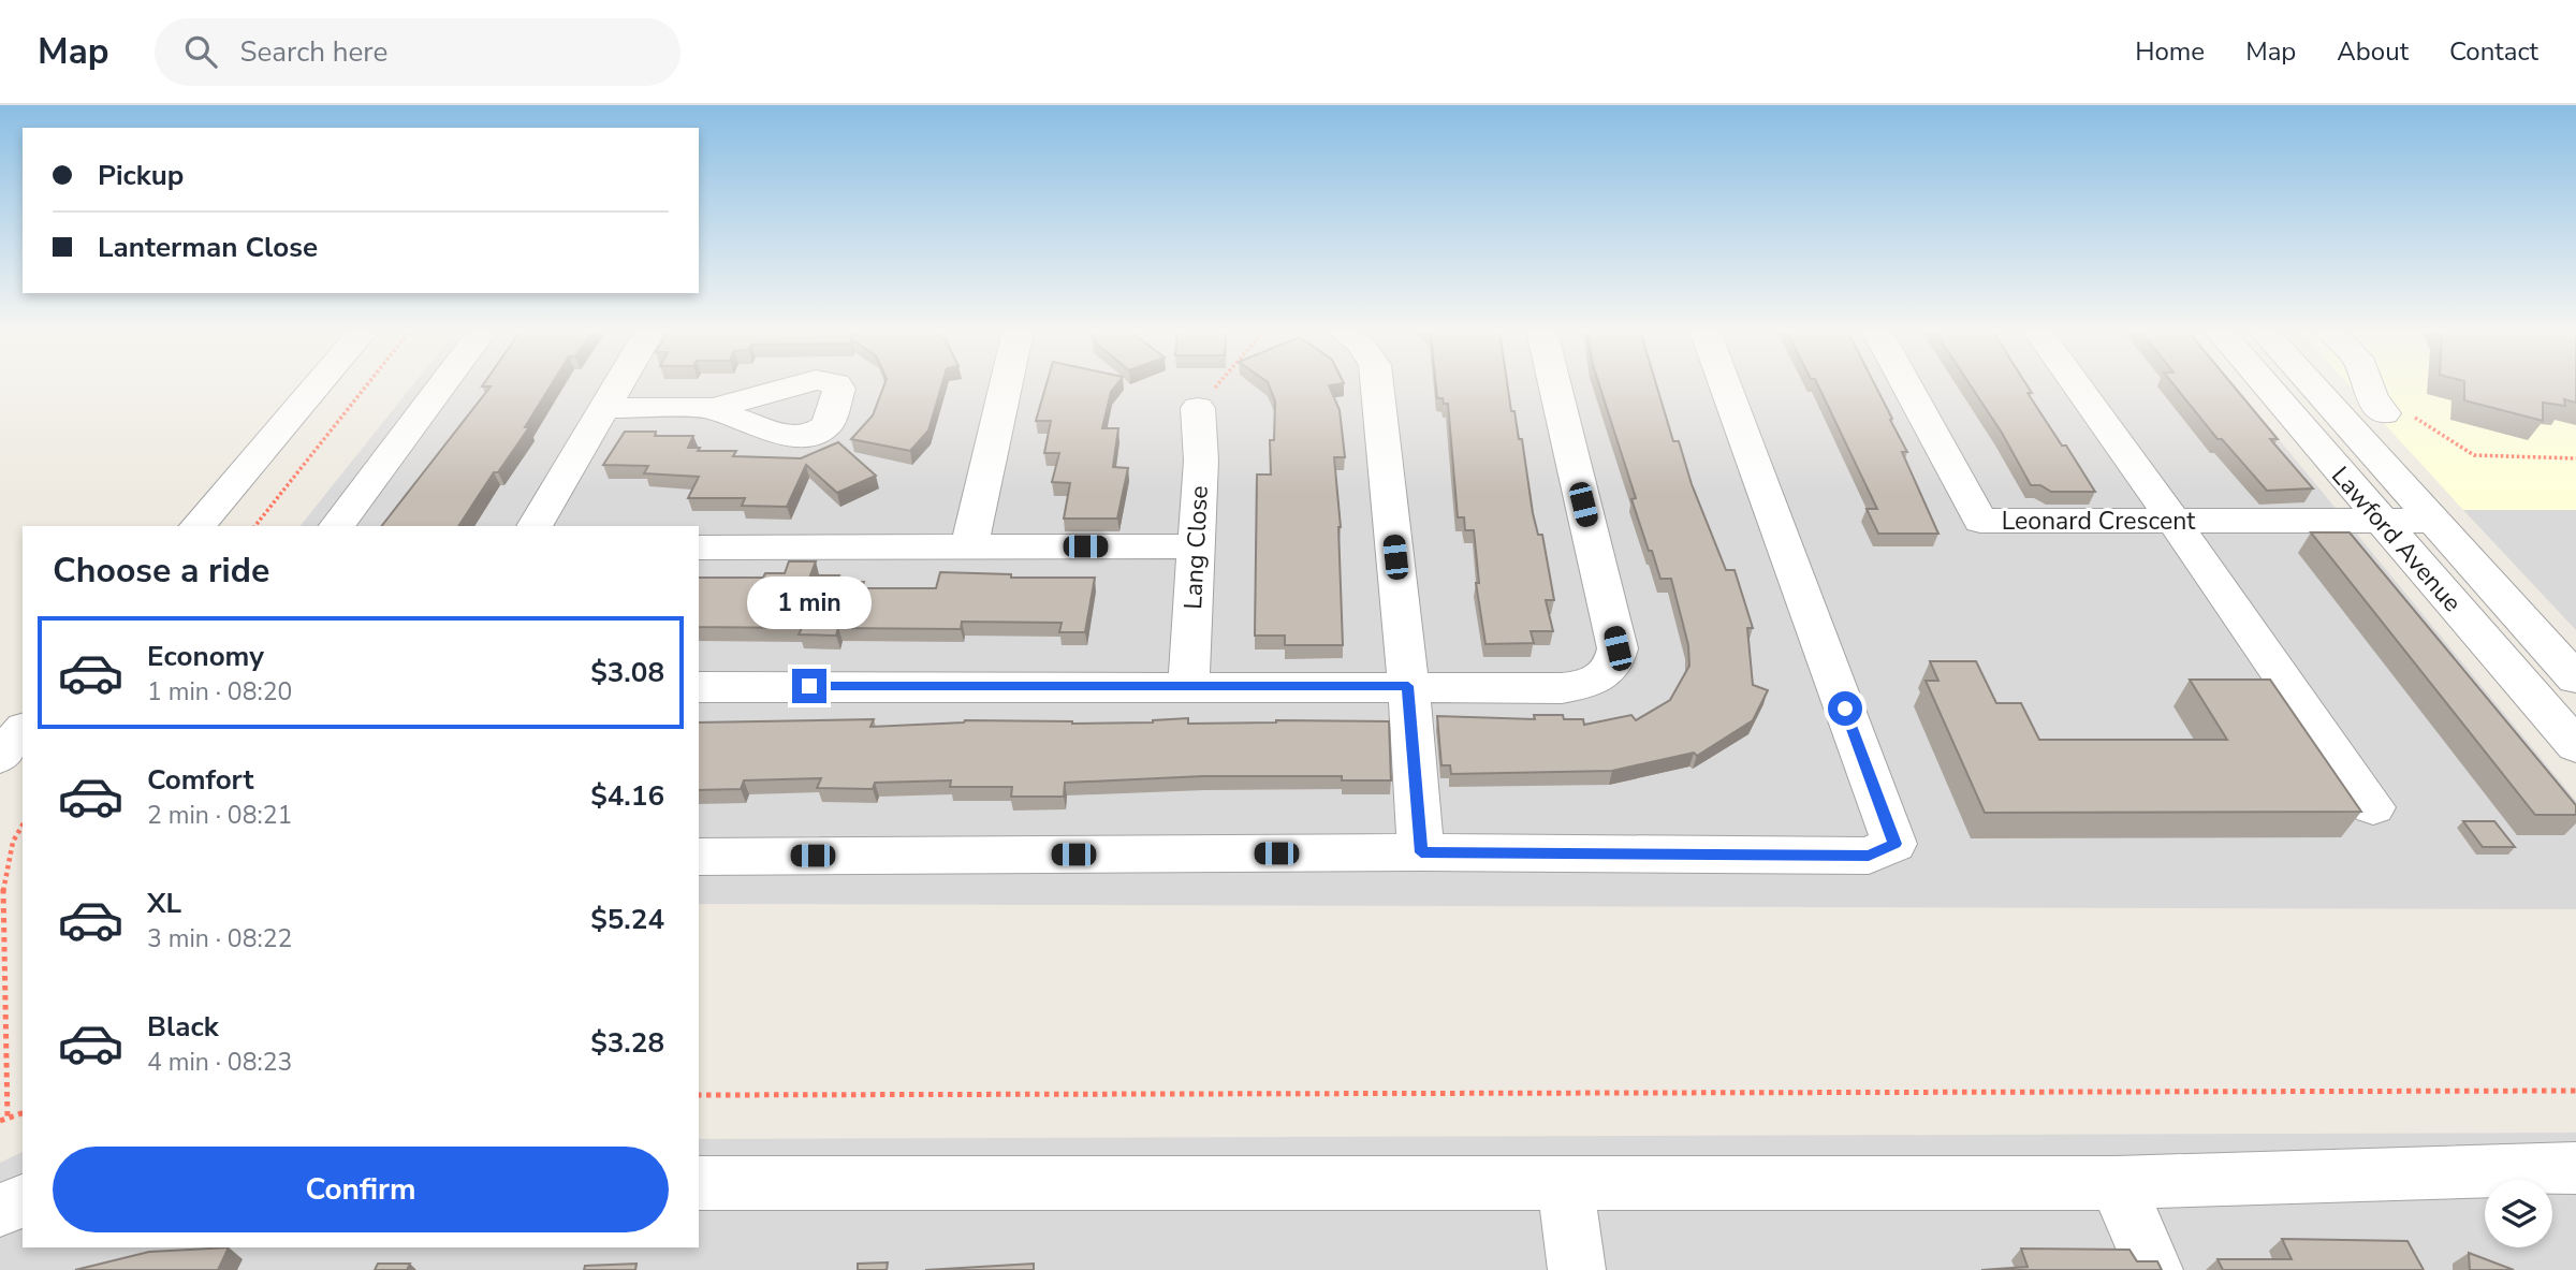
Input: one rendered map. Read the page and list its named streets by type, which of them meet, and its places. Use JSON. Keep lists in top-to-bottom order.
{
  "streets": {
    "street": ["Leonard Crescent", "Lawford Avenue", "Lang Close"]
  },
  "crossings": [
    ["Leonard Crescent", "Lawford Avenue"]
  ],
  "page": {
    "header": "Map",
    "search": "Search here",
    "nav": [
      "Home",
      "Map",
      "About",
      "Contact"
    ],
    "banner": ["Pickup", "Lanterman Close"],
    "heading": "Choose a ride",
    "bubble": "1 min",
    "list": [
      {
        "name": "Economy",
        "note": "1 min · 08:20",
        "value": "$3.08"
      },
      {
        "name": "Comfort",
        "note": "2 min · 08:21",
        "value": "$4.16"
      },
      {
        "name": "XL",
        "note": "3 min · 08:22",
        "value": "$5.24"
      },
      {
        "name": "Black",
        "note": "4 min · 08:23",
        "value": "$3.28"
      }
    ],
    "buttons": "Confirm"
  }
}
